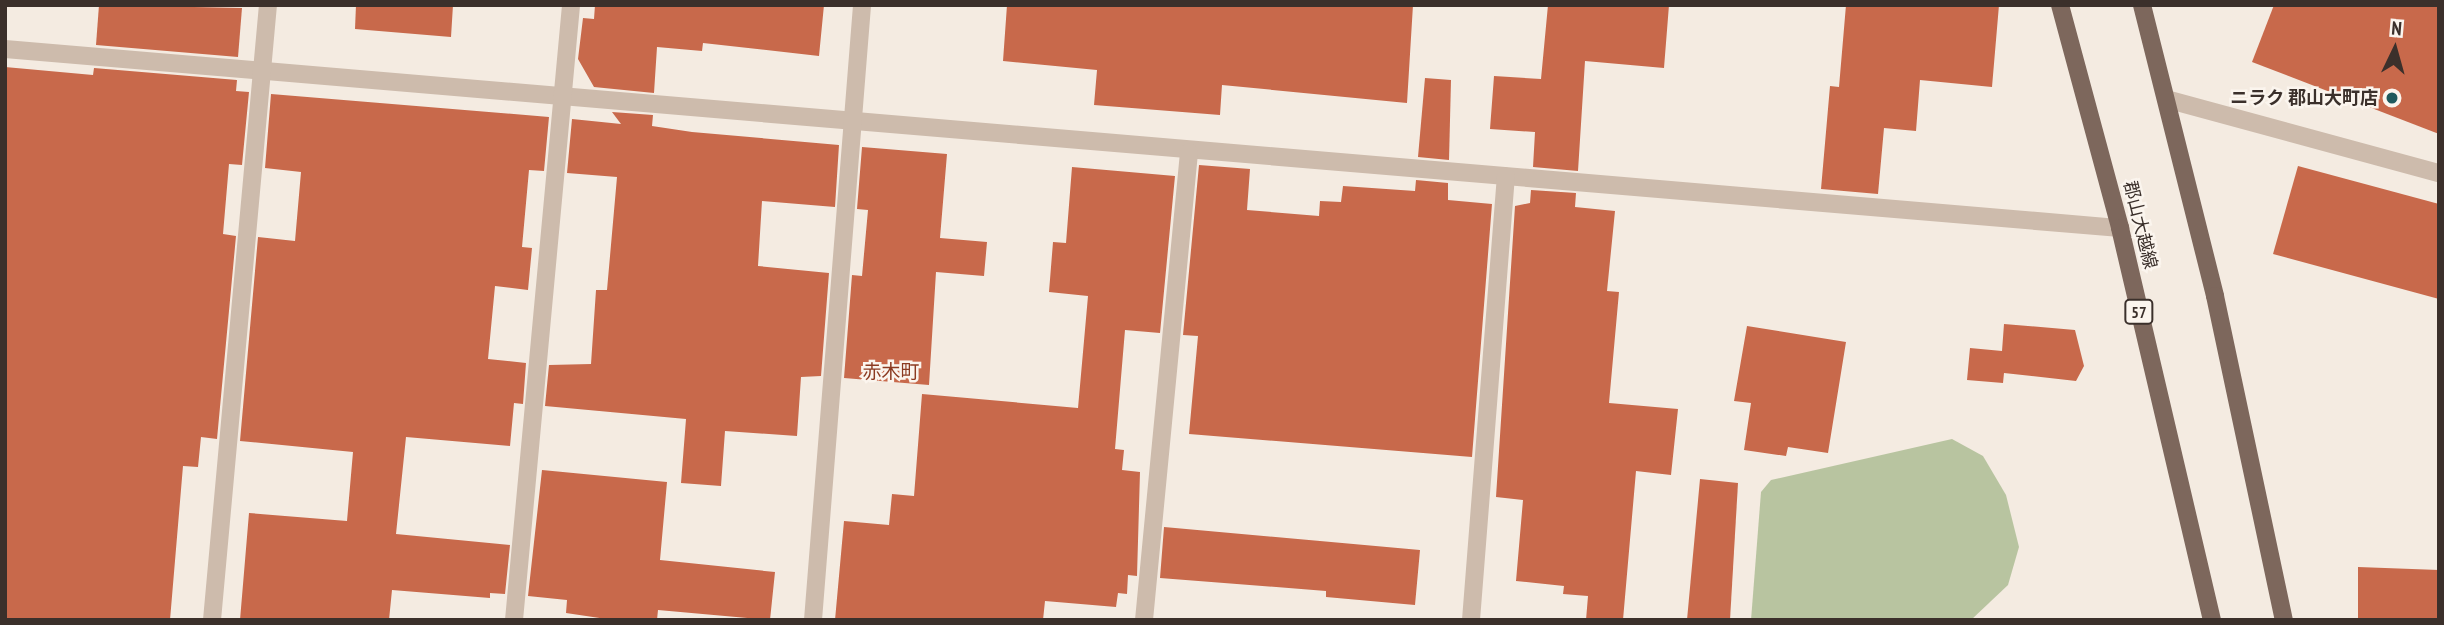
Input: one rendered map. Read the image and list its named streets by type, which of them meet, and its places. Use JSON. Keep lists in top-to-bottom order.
{
  "streets": {
    "main road": ["郡山大越線", "57"]
  },
  "districts": ["赤木町"],
  "places": ["ニラク 郡山大町店"],
  "north": "top"
}
